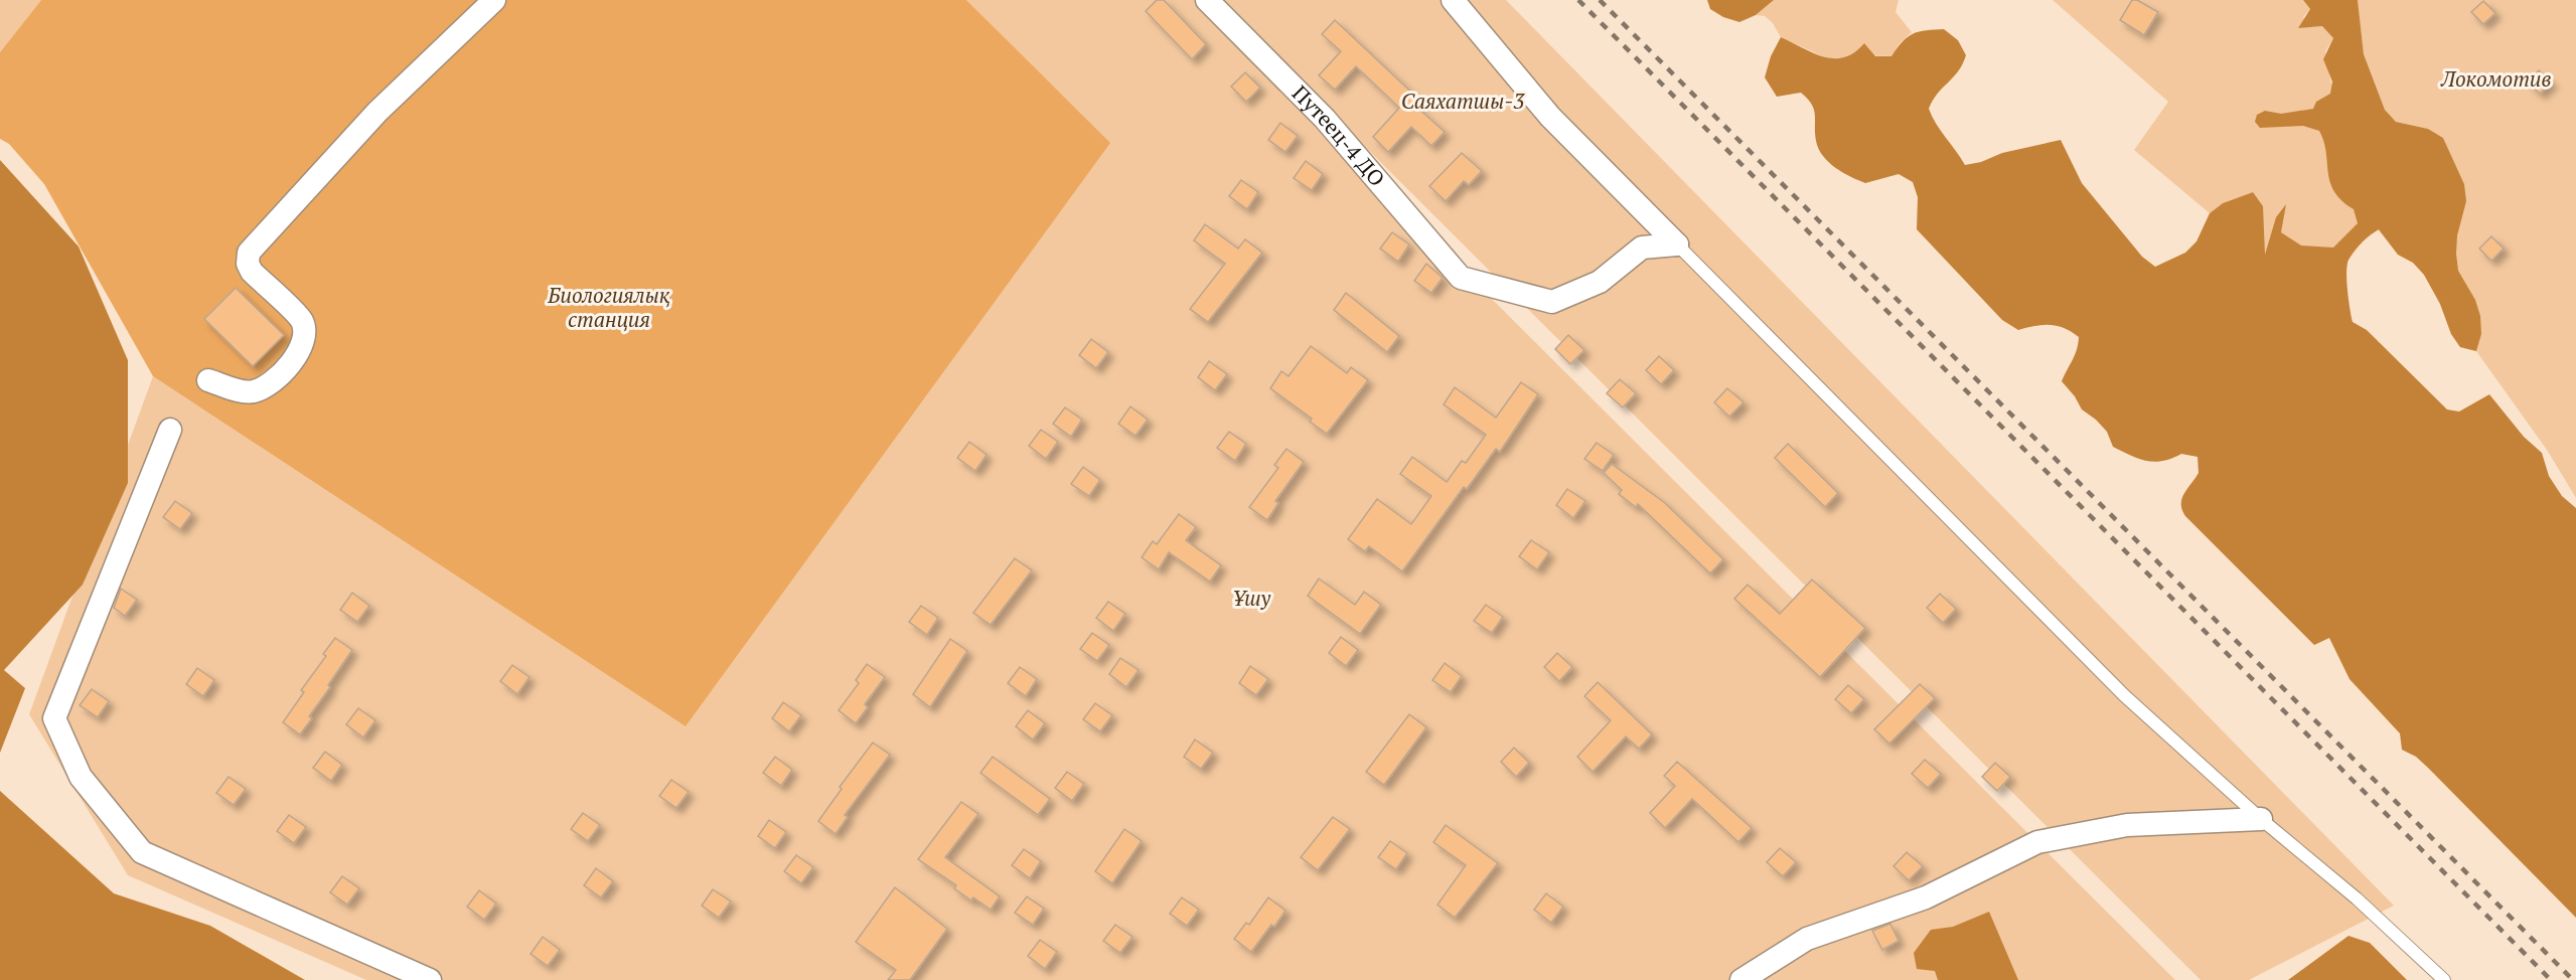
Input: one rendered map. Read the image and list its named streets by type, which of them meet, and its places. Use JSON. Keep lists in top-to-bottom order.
{
  "streets": {
    "street": ["Путеец-4 ДО"]
  },
  "parks": [
    "Локомотив",
    "Саяхатшы-3",
    "Биологиялық станция",
    "Ұшу"
  ]
}
